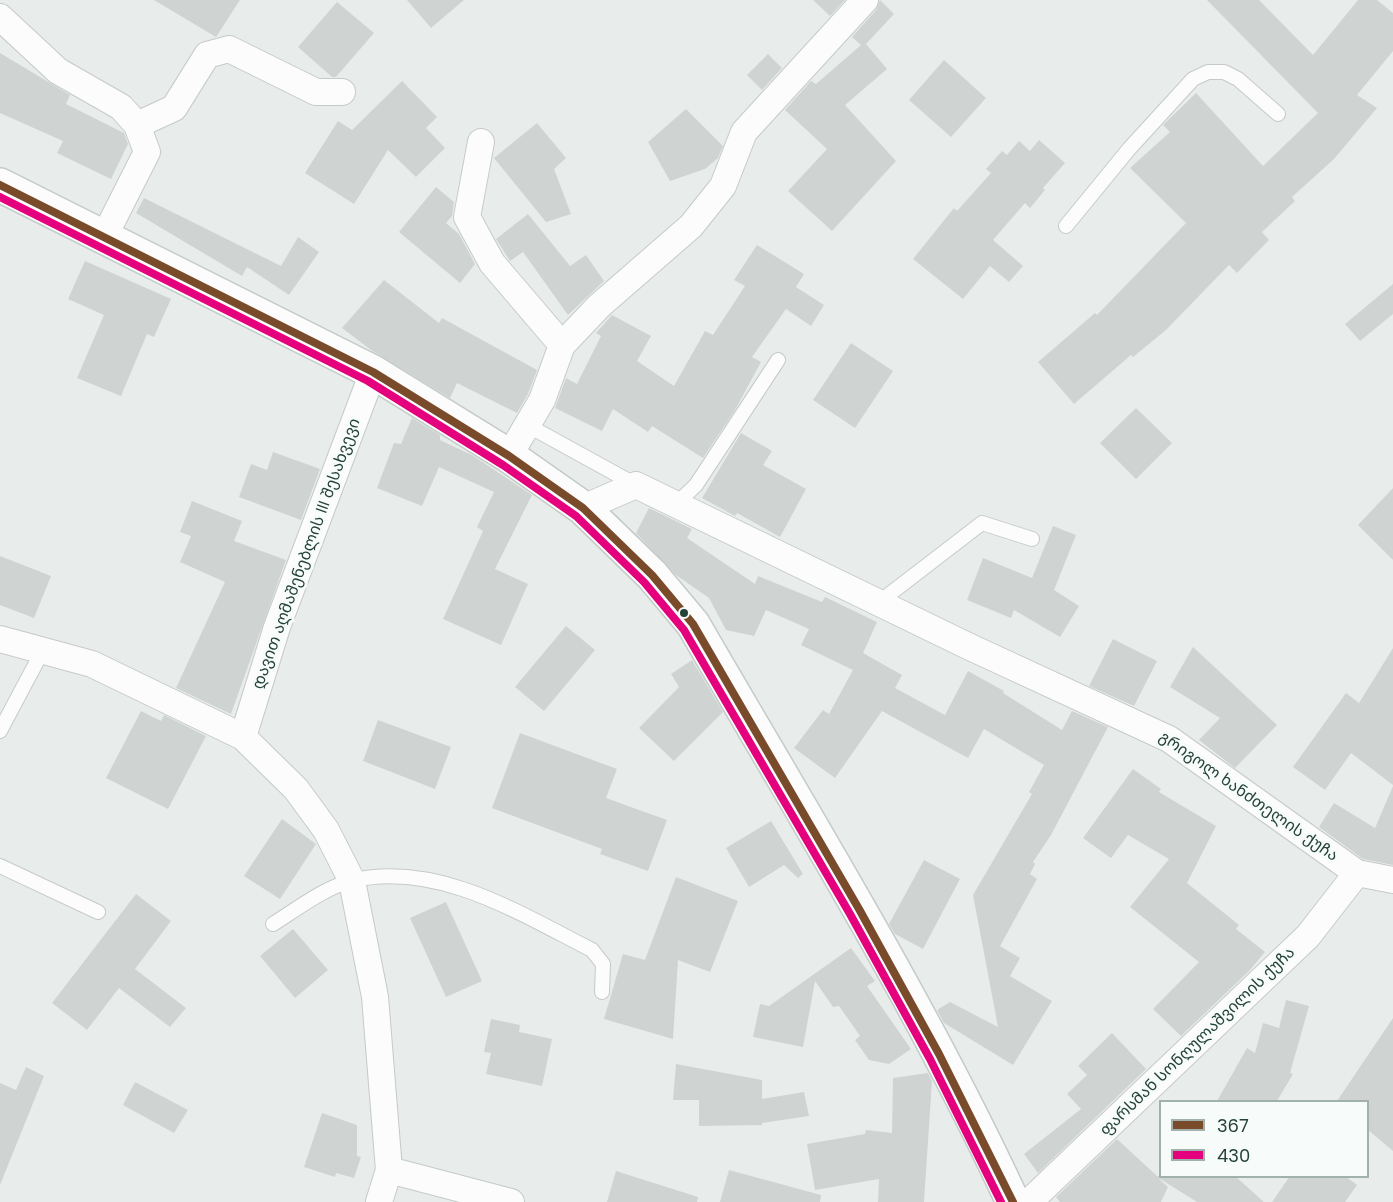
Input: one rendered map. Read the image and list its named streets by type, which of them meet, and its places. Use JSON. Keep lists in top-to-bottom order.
{
  "streets": {
    "street": ["დავით აღმაშენებლის III შესახვევი", "გრიგოლ ხანძთელის ქუჩა", "ფარსმან სონღულაშვილის ქუჩა"]
  },
  "crossings": [
    ["გრიგოლ ხანძთელის ქუჩა", "ფარსმან სონღულაშვილის ქუჩა"]
  ],
  "lines": ["transit line 367", "transit line 430"],
  "legend": ["367", "430"]
}
